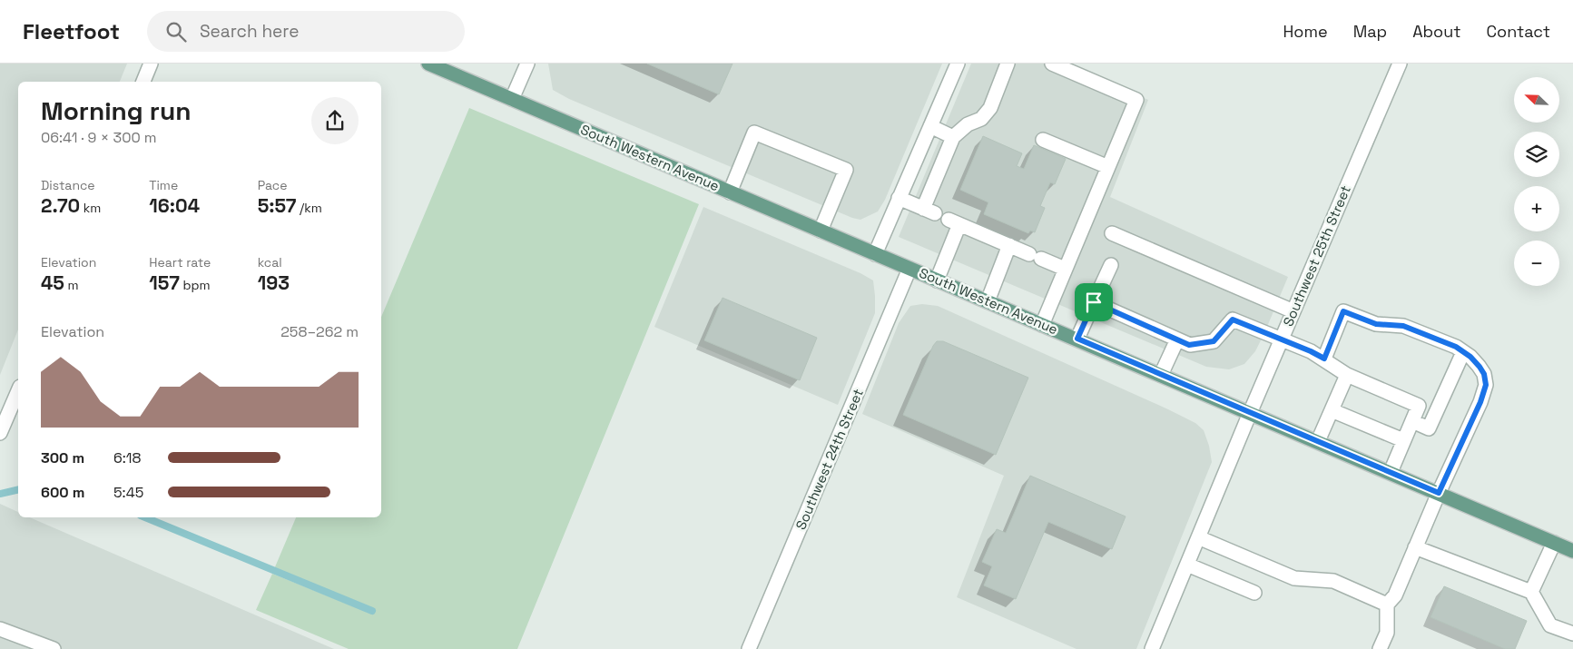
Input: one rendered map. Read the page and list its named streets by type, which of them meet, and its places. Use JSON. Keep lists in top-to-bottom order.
{
  "streets": {
    "main road": ["South Western Avenue"],
    "street": ["Southwest 25th Street", "Southwest 24th Street"]
  },
  "crossings": [
    ["South Western Avenue", "Southwest 25th Street"],
    ["South Western Avenue", "Southwest 24th Street"]
  ],
  "north": "top left",
  "page": {
    "header": "Fleetfoot",
    "search": "Search here",
    "nav": [
      "Home",
      "Map",
      "About",
      "Contact"
    ],
    "map_buttons": ["+", "−"],
    "heading": ["Morning run", "06:41 · 9 × 300 m"],
    "stats": [
      ["Distance", "2.70 km"],
      ["Time", "16:04"],
      ["Pace", "5:57 /km"],
      ["Elevation", "45 m"],
      ["Heart rate", "157 bpm"],
      ["kcal", "193"]
    ],
    "chart": ["Elevation", "258–262 m"],
    "list": [
      {
        "name": "300 m",
        "note": "6:18"
      },
      {
        "name": "600 m",
        "note": "5:45"
      }
    ]
  }
}
